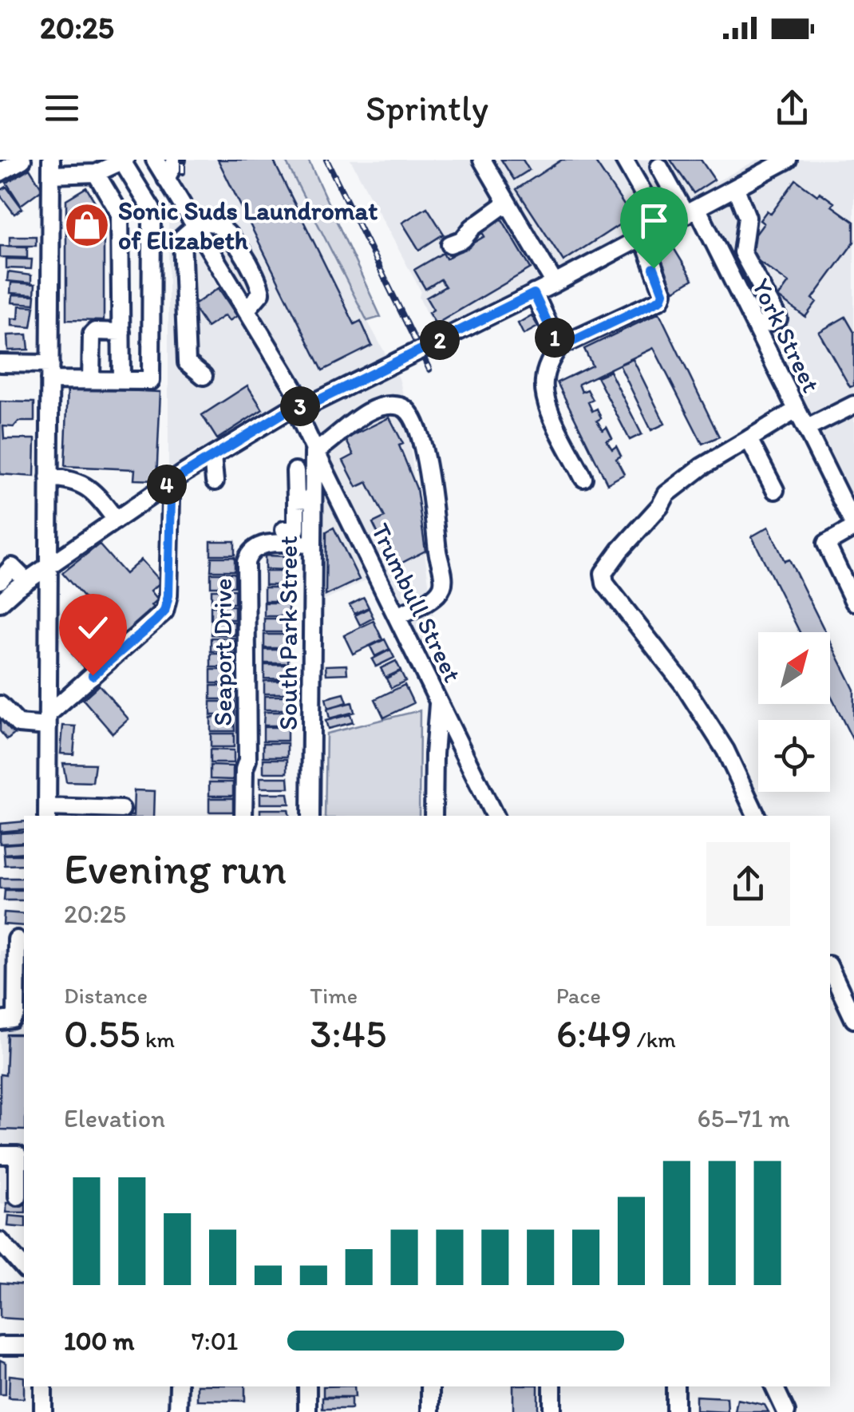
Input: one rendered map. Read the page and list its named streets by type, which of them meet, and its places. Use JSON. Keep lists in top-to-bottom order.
{
  "streets": {
    "street": [
      "York Street",
      "Trumbull Street",
      "South Park Street",
      "Seaport Drive"
    ]
  },
  "crossings": [
    ["Trumbull Street", "South Park Street"],
    ["South Park Street", "Seaport Drive"]
  ],
  "places": {
    "shop": ["Sonic Suds Laundromat of Elizabeth"]
  },
  "north": "top right",
  "page": {
    "status": "20:25",
    "header": "Sprintly",
    "pins": [
      "1",
      "2",
      "3",
      "4"
    ],
    "heading": ["Evening run", "20:25"],
    "stats": [
      ["Distance", "0.55 km"],
      ["Time", "3:45"],
      ["Pace", "6:49 /km"]
    ],
    "chart": ["Elevation", "65–71 m"],
    "list": [
      {
        "name": "100 m",
        "note": "7:01"
      }
    ]
  }
}
